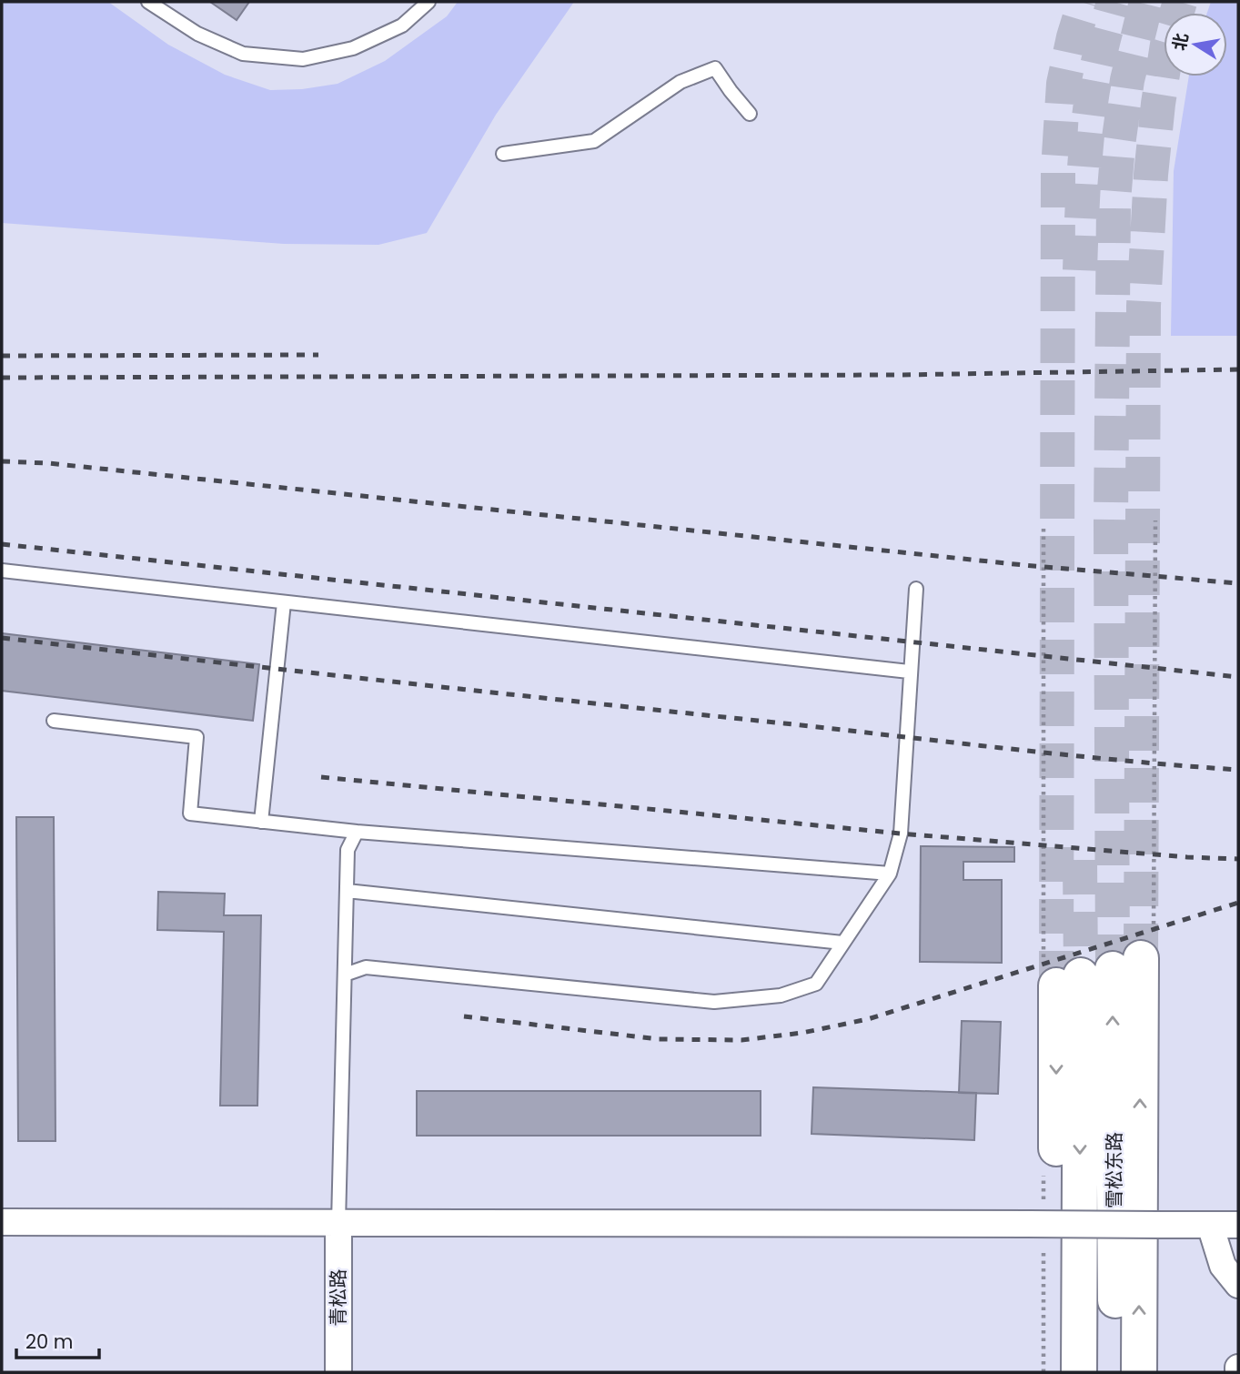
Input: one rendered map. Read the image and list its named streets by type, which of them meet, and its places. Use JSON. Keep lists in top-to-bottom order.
{
  "streets": {
    "main road": ["雪松东路"],
    "street": ["青松路"]
  },
  "scale_bar": "20 m",
  "north": "left"
}
